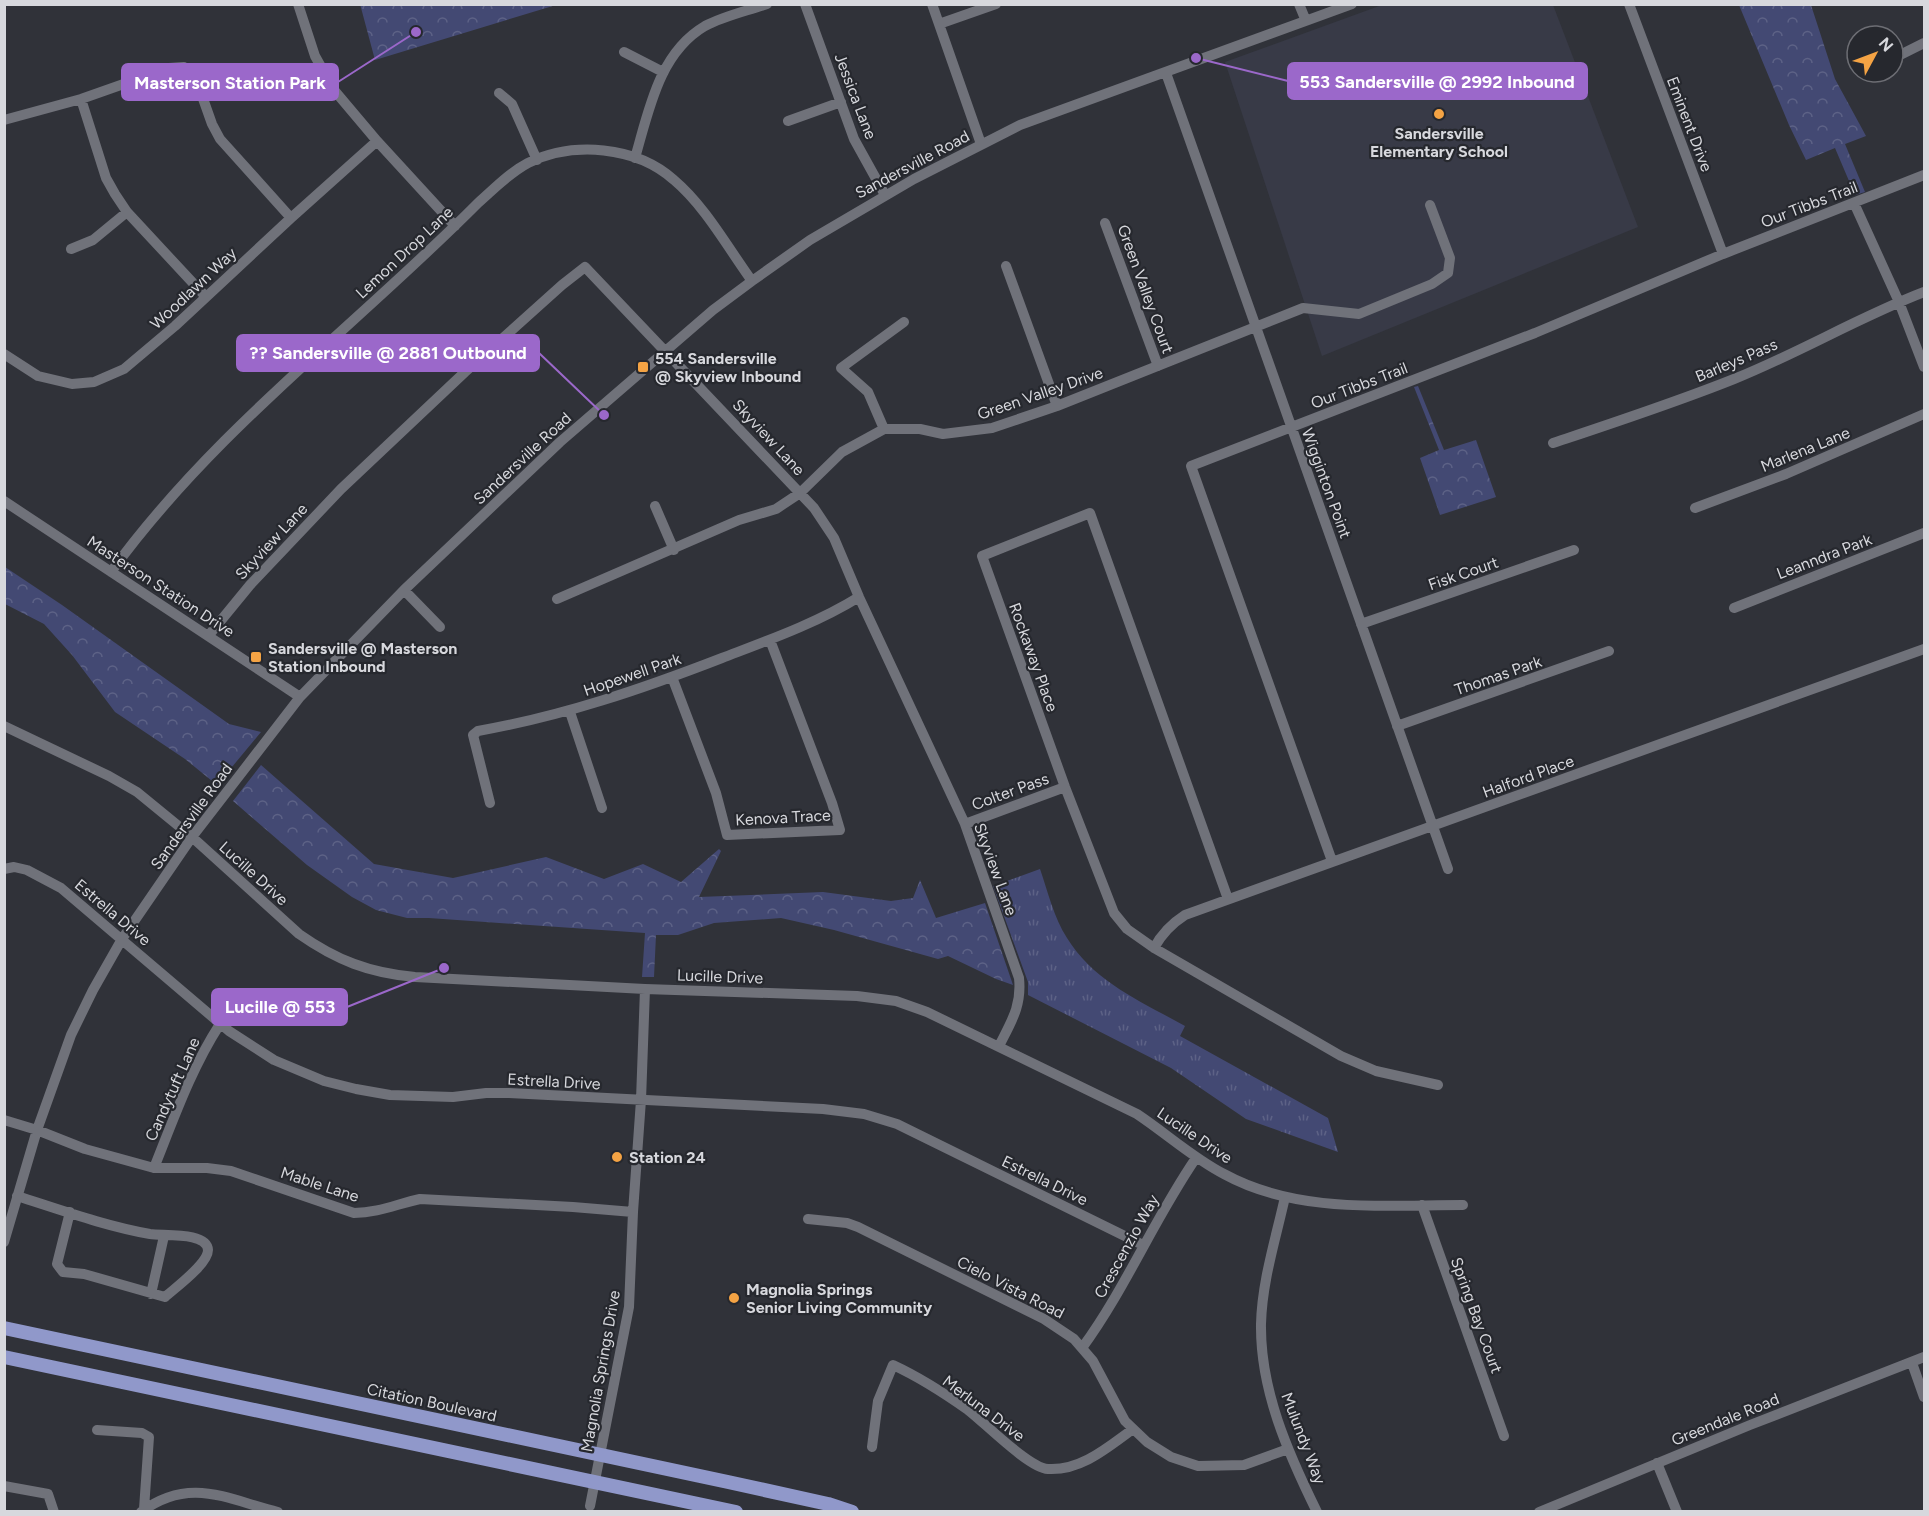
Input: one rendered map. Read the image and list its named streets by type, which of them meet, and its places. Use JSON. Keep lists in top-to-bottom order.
{
  "streets": {
    "main road": ["Citation Boulevard"],
    "street": [
      "Jessica Lane",
      "Eminent Drive",
      "Sandersville Road",
      "Our Tibbs Trail",
      "Lemon Drop Lane",
      "Woodlawn Way",
      "Green Valley Court",
      "Barleys Pass",
      "Green Valley Drive",
      "Skyview Lane",
      "Marlena Lane",
      "Wigginton Point",
      "Leanndra Park",
      "Fisk Court",
      "Masterson Station Drive",
      "Rockaway Place",
      "Hopewell Park",
      "Thomas Park",
      "Halford Place",
      "Colter Pass",
      "Kenova Trace",
      "Lucille Drive",
      "Estrella Drive",
      "Candytuft Lane",
      "Mable Lane",
      "Crescenzio Way",
      "Cielo Vista Road",
      "Spring Bay Court",
      "Magnolia Springs Drive",
      "Merluna Drive",
      "Greendale Road",
      "Mulundy Way"
    ]
  },
  "crossings": [
    ["Jessica Lane", "Sandersville Road"],
    ["Eminent Drive", "Our Tibbs Trail"],
    ["Sandersville Road", "Lemon Drop Lane"],
    ["Sandersville Road", "Skyview Lane"],
    ["Sandersville Road", "Wigginton Point"],
    ["Sandersville Road", "Masterson Station Drive"],
    ["Sandersville Road", "Lucille Drive"],
    ["Sandersville Road", "Estrella Drive"],
    ["Sandersville Road", "Mable Lane"],
    ["Our Tibbs Trail", "Wigginton Point"],
    ["Our Tibbs Trail", "Halford Place"],
    ["Lemon Drop Lane", "Masterson Station Drive"],
    ["Green Valley Court", "Green Valley Drive"],
    ["Green Valley Drive", "Skyview Lane"],
    ["Green Valley Drive", "Wigginton Point"],
    ["Skyview Lane", "Masterson Station Drive"],
    ["Skyview Lane", "Hopewell Park"],
    ["Skyview Lane", "Colter Pass"],
    ["Skyview Lane", "Lucille Drive"],
    ["Wigginton Point", "Fisk Court"],
    ["Wigginton Point", "Thomas Park"],
    ["Wigginton Point", "Halford Place"],
    ["Rockaway Place", "Halford Place"],
    ["Rockaway Place", "Colter Pass"],
    ["Hopewell Park", "Kenova Trace"],
    ["Lucille Drive", "Crescenzio Way"],
    ["Lucille Drive", "Spring Bay Court"],
    ["Lucille Drive", "Magnolia Springs Drive"],
    ["Lucille Drive", "Mulundy Way"],
    ["Estrella Drive", "Candytuft Lane"],
    ["Estrella Drive", "Crescenzio Way"],
    ["Estrella Drive", "Magnolia Springs Drive"],
    ["Candytuft Lane", "Mable Lane"],
    ["Mable Lane", "Magnolia Springs Drive"],
    ["Crescenzio Way", "Cielo Vista Road"],
    ["Cielo Vista Road", "Merluna Drive"],
    ["Cielo Vista Road", "Mulundy Way"],
    ["Magnolia Springs Drive", "Citation Boulevard"]
  ],
  "places": {
    "other": [
      "Masterson Station Park",
      "553 Sandersville @ 2992 Inbound",
      "Sandersville Elementary School",
      "?? Sandersville @ 2881 Outbound",
      "Lucille @ 553",
      "Station 24",
      "Magnolia Springs Senior Living Community"
    ],
    "transit": ["554 Sandersville @ Skyview Inbound", "Sandersville @ Masterson Station Inbound"]
  },
  "north": "top right"
}
